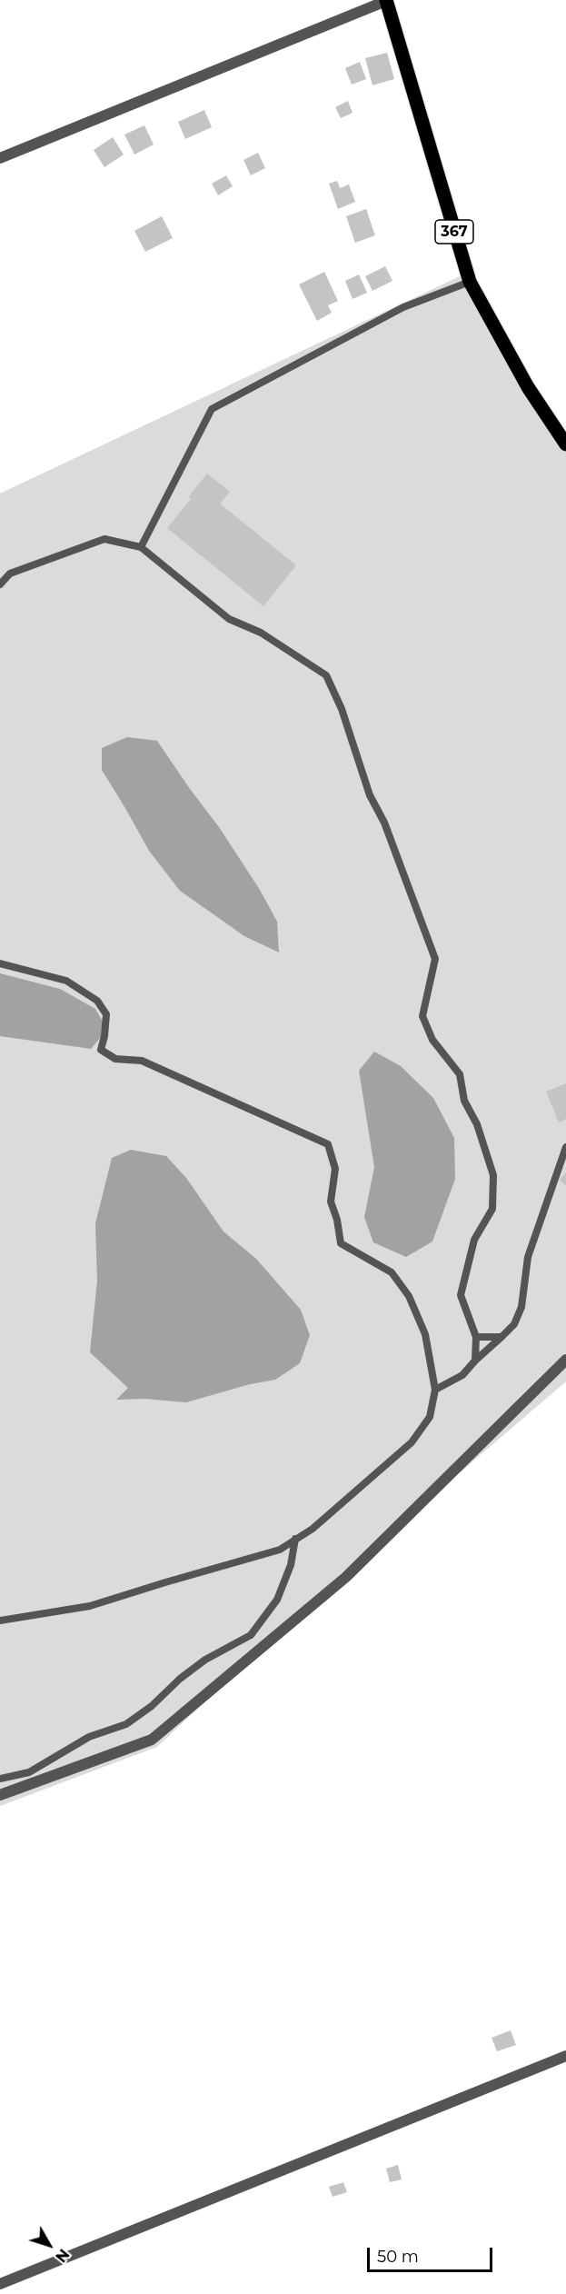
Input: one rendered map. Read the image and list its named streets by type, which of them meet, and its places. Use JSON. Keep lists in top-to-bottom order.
{
  "streets": {
    "main road": ["367"]
  },
  "scale_bar": "50 m",
  "north": "bottom right"
}
